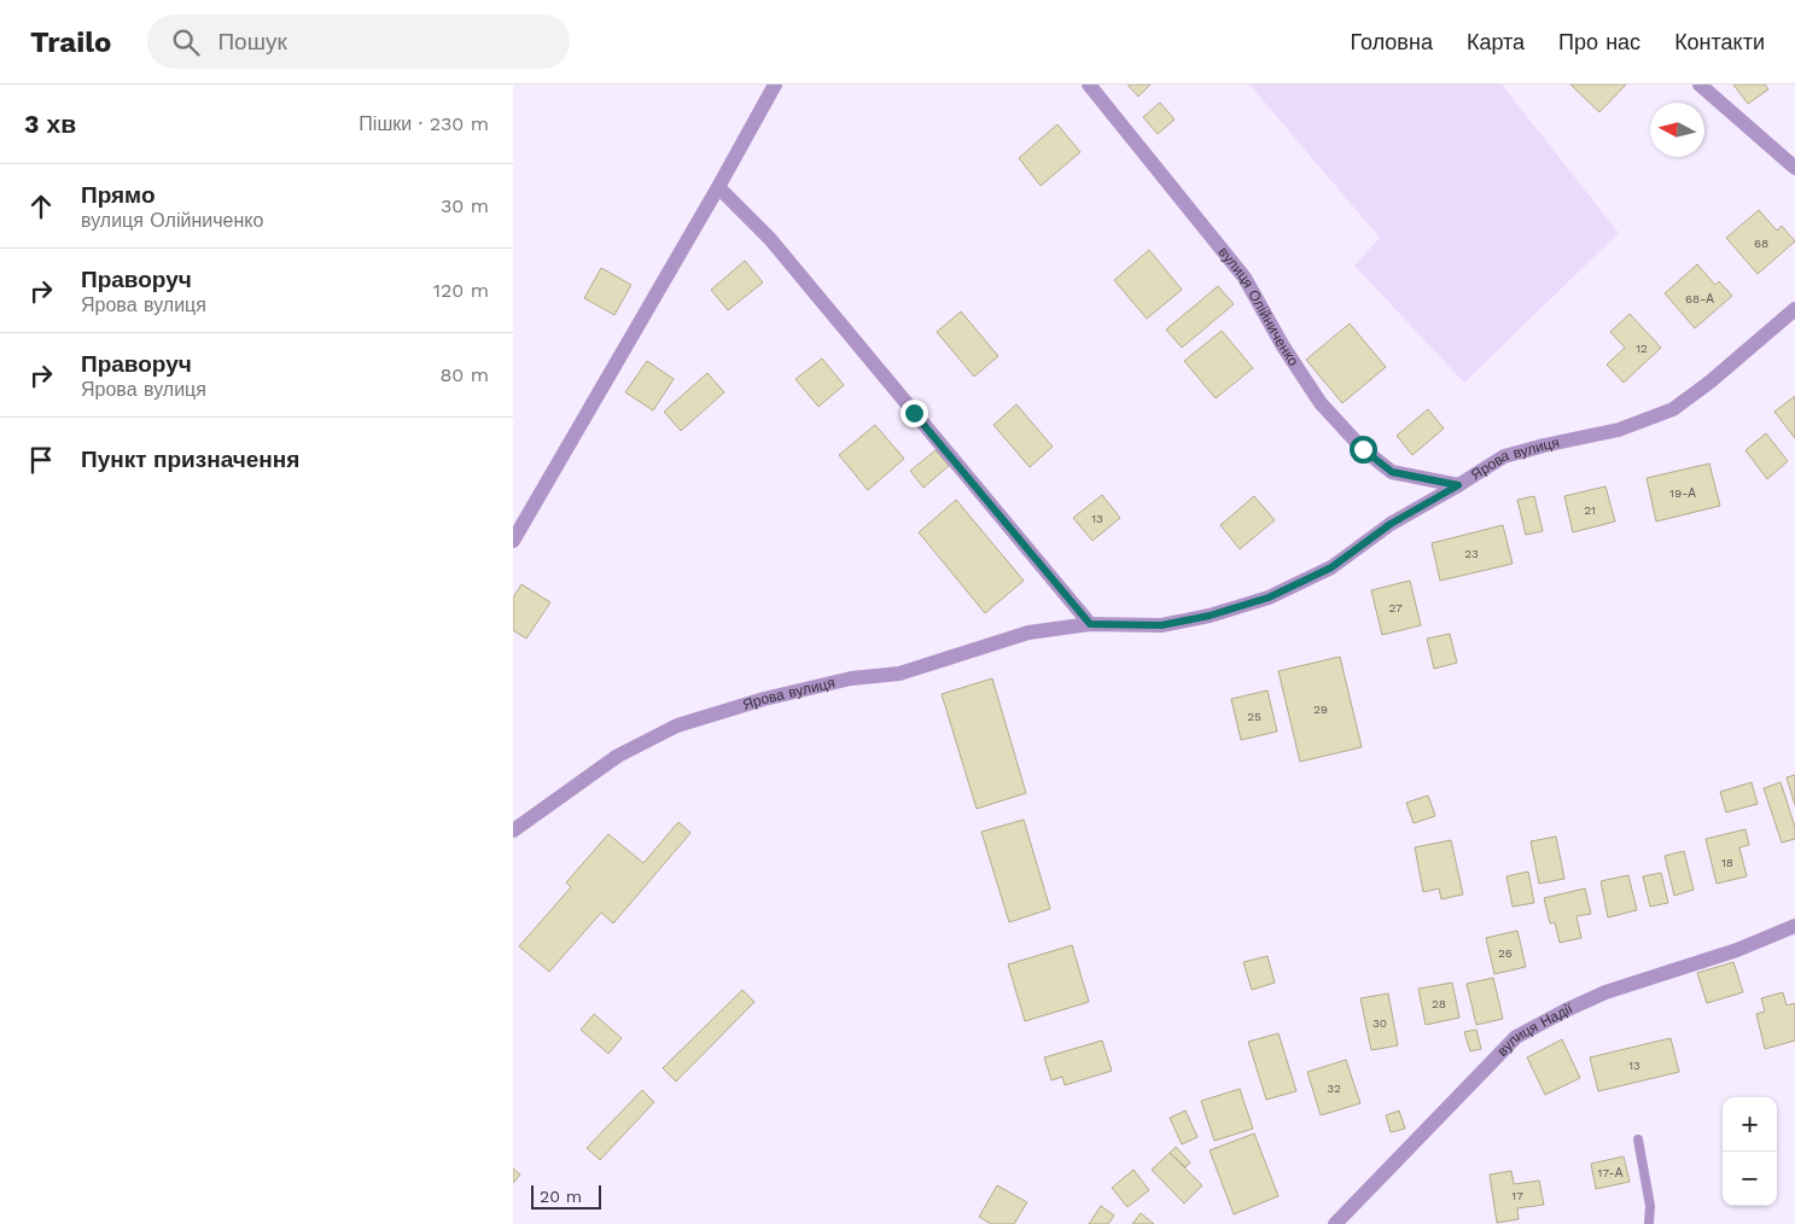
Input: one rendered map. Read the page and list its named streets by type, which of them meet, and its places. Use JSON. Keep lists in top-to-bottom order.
{
  "streets": {
    "street": ["вулиця Олійниченко", "Ярова вулиця", "вулиця Надії"]
  },
  "crossings": [
    ["вулиця Олійниченко", "Ярова вулиця"]
  ],
  "house_numbers": [
    "68",
    "68-А",
    "12",
    "19-А",
    "21",
    "13",
    "23",
    "27",
    "29",
    "25",
    "18",
    "26",
    "28",
    "30",
    "13",
    "32",
    "17-А",
    "17"
  ],
  "scale_bar": "20 m",
  "north": "left",
  "page": {
    "header": "Trailo",
    "search": "Пошук",
    "nav": [
      "Головна",
      "Карта",
      "Про нас",
      "Контакти"
    ],
    "heading": ["3 хв", "Пішки · 230 m"],
    "list": [
      ["Прямо", "вулиця Олійниченко", "30 m"],
      ["Праворуч", "Ярова вулиця", "120 m"],
      ["Праворуч", "Ярова вулиця", "80 m"],
      "Пункт призначення"
    ],
    "map_buttons": ["+", "−"],
    "scale": "20 m"
  }
}
